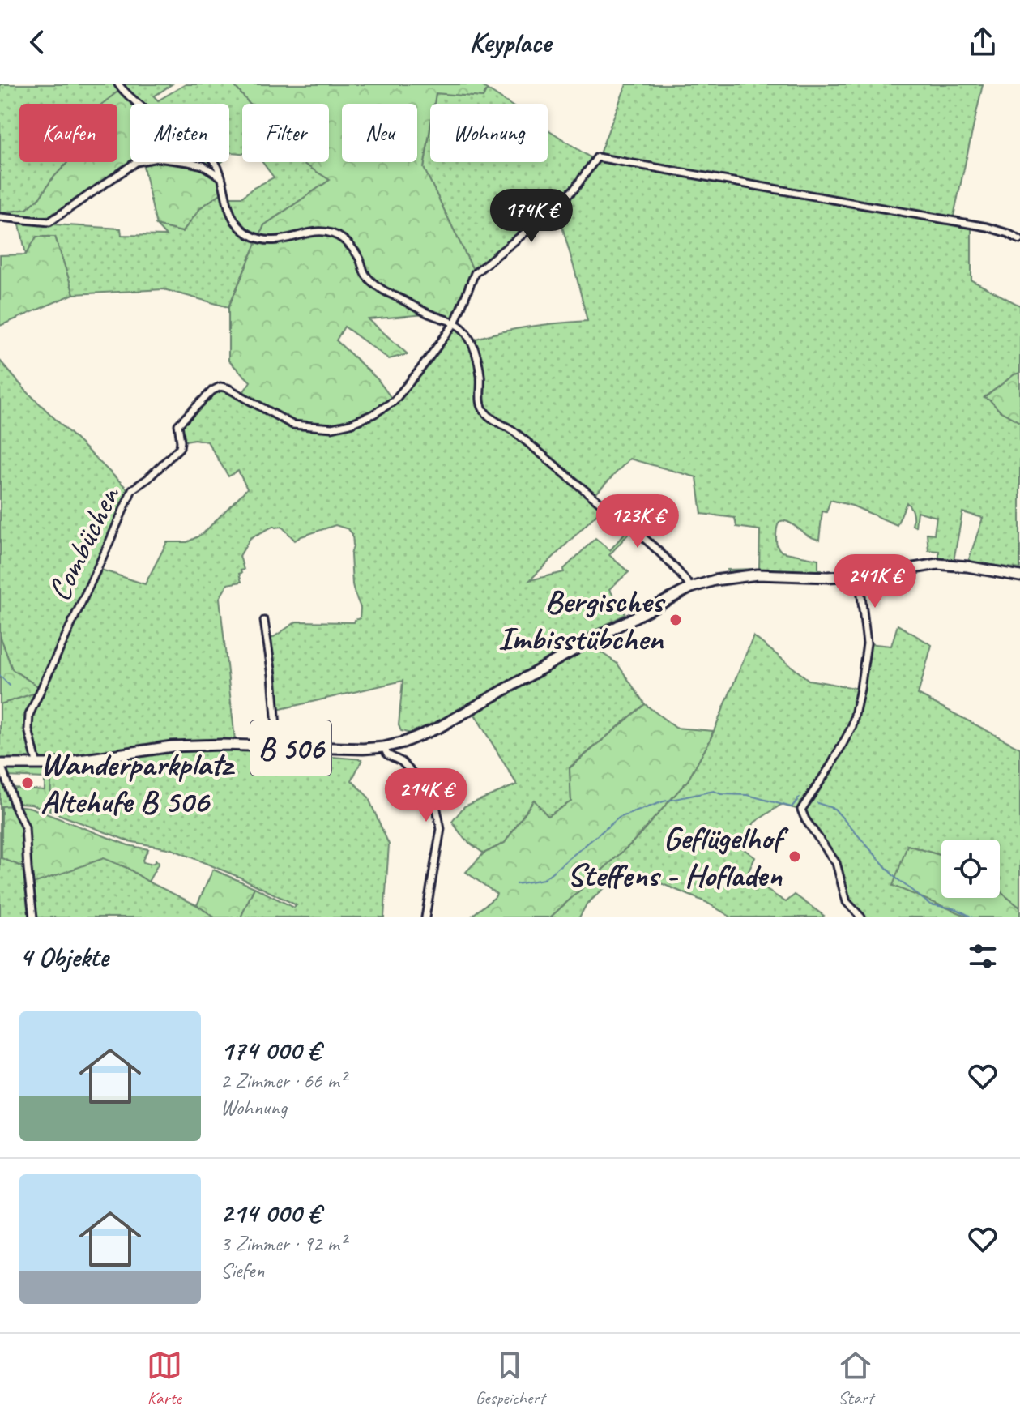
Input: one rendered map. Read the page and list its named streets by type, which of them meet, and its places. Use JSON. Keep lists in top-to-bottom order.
{
  "streets": {
    "main road": ["B 506"],
    "street": ["Combüchen"]
  },
  "crossings": [
    ["Combüchen", "B 506"]
  ],
  "places": ["Bergisches Imbisstübchen", "Wanderparkplatz Altehufe B 506", "Geflügelhof Steffens - Hofladen"],
  "page": {
    "header": "Keyplace",
    "chip": [
      "Kaufen",
      "Mieten",
      "Filter",
      "Neu",
      "Wohnung"
    ],
    "price": [
      "174K €",
      "123K €",
      "241K €",
      "214K €"
    ],
    "heading": "4 Objekte",
    "list": [
      {
        "name": "174 000 €",
        "note": "2 Zimmer · 66 m² · Wohnung"
      },
      {
        "name": "214 000 €",
        "note": "3 Zimmer · 92 m² · Siefen"
      }
    ],
    "tabs": ["Karte", "Gespeichert", "Start"]
  }
}
